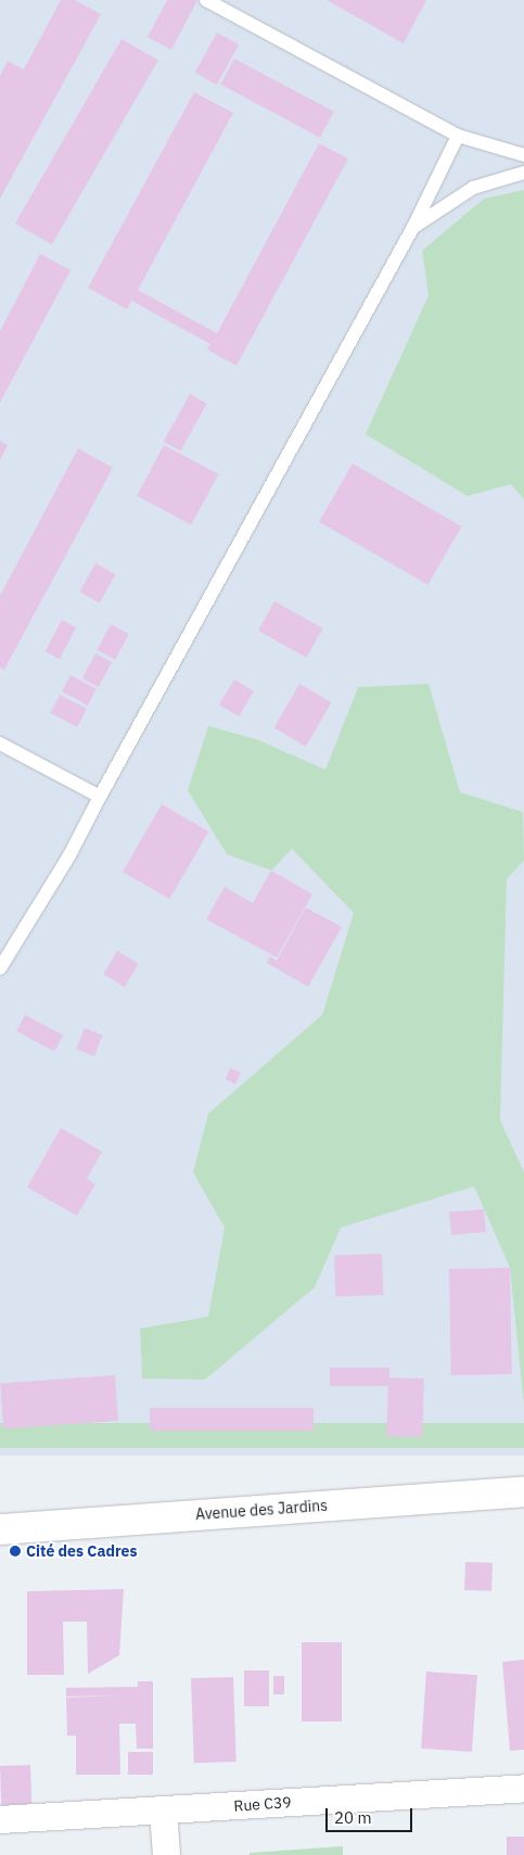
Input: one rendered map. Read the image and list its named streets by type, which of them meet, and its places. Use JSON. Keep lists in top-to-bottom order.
{
  "streets": {
    "main road": ["Avenue des Jardins"],
    "street": ["Rue C39"]
  },
  "places": ["Cité des Cadres"],
  "scale_bar": "20 m"
}
